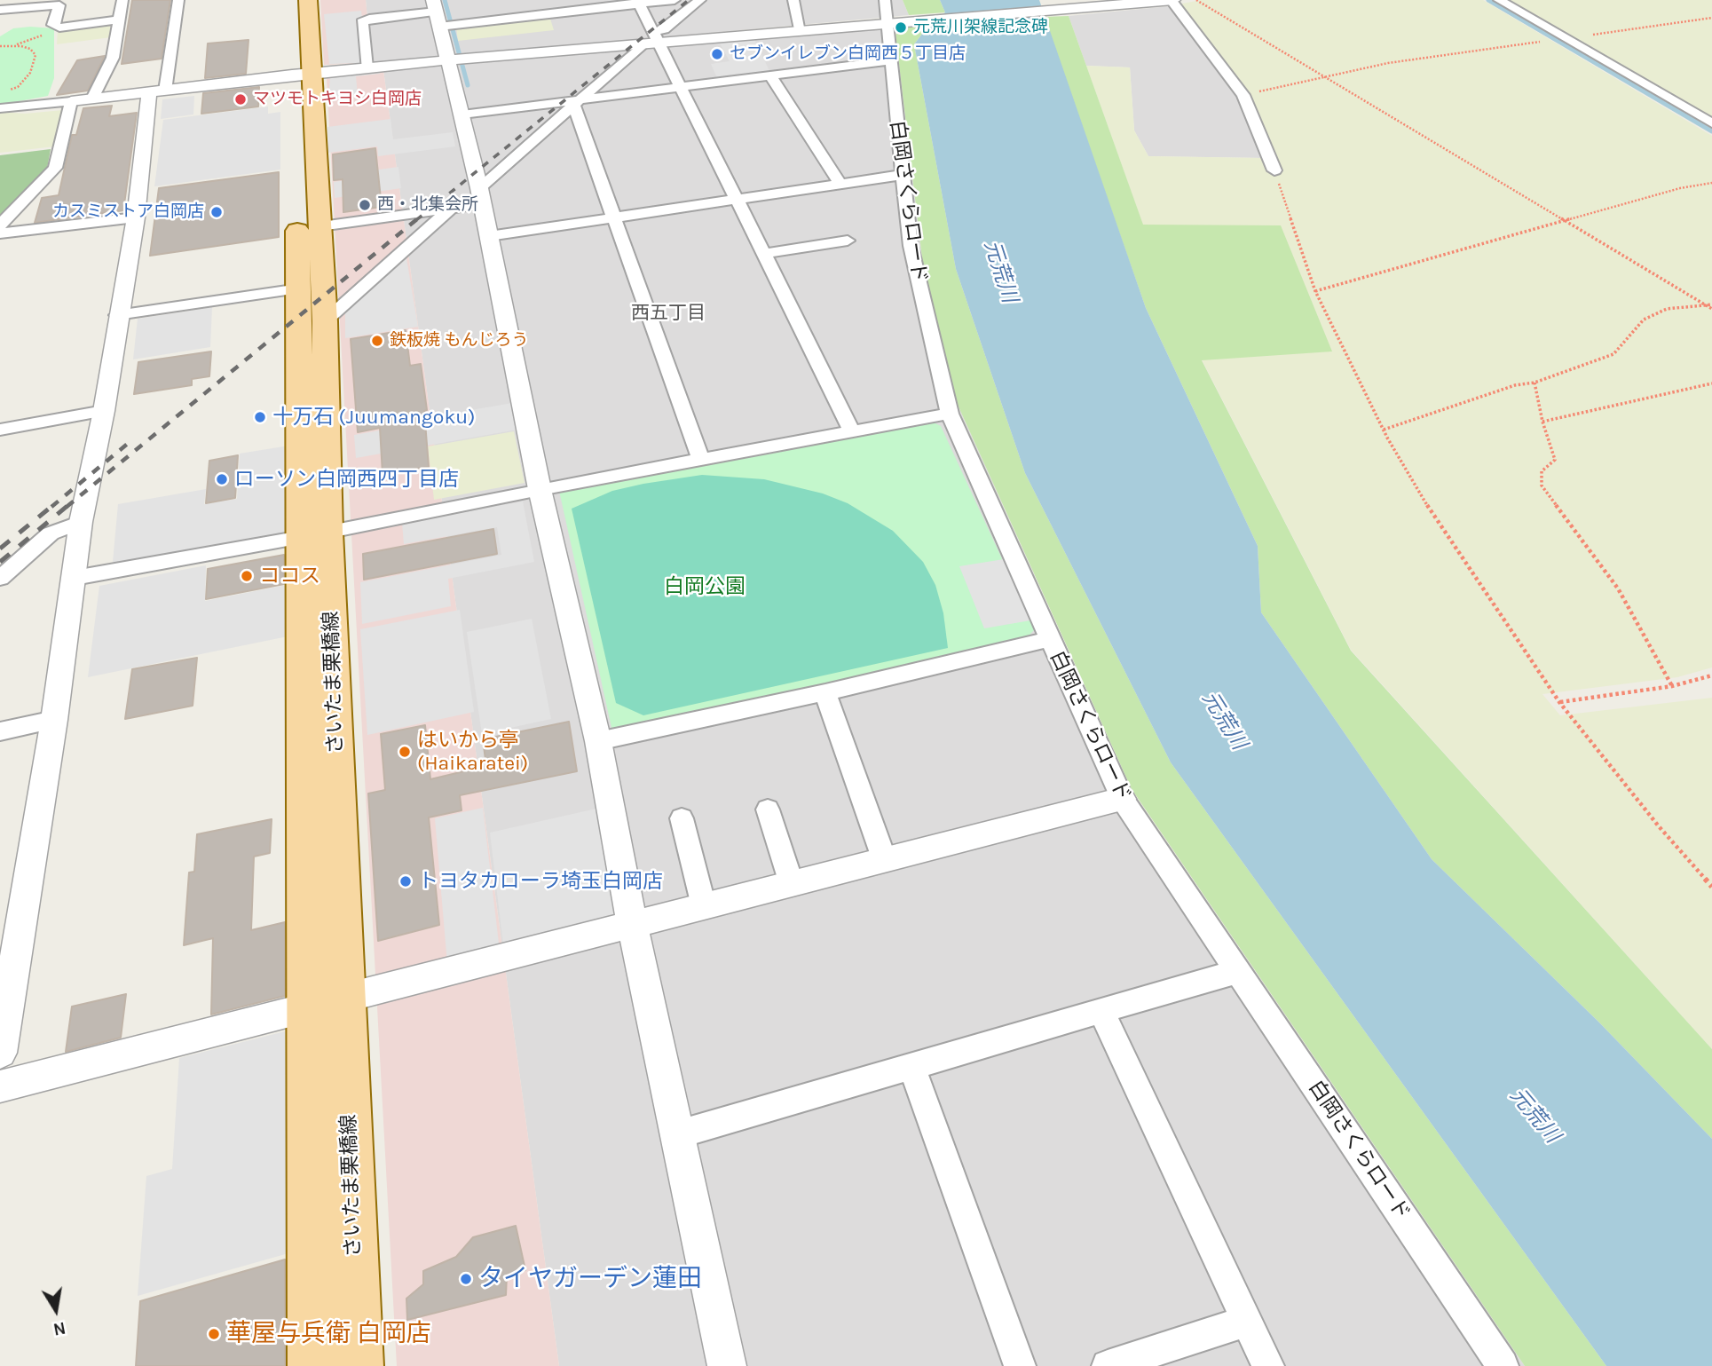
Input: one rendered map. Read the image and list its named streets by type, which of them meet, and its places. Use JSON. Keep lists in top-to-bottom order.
{
  "streets": {
    "main road": ["さいたま栗橋線"],
    "street": ["白岡さくらロード"]
  },
  "districts": ["西五丁目"],
  "water": ["元荒川"],
  "parks": ["白岡公園"],
  "places": [
    "元荒川架線記念碑",
    "セブンイレブン白岡西５丁目店",
    "マツモトキヨシ白岡店",
    "西・北集会所",
    "カスミストア白岡店",
    "鉄板焼 もんじろう",
    "十万石 (Juumangoku)",
    "ローソン白岡西四丁目店",
    "ココス",
    "はいから亭 (Haikaratei)",
    "トヨタカローラ埼玉白岡店",
    "タイヤガーデン蓮田",
    "華屋与兵衛 白岡店"
  ],
  "north": "bottom"
}
